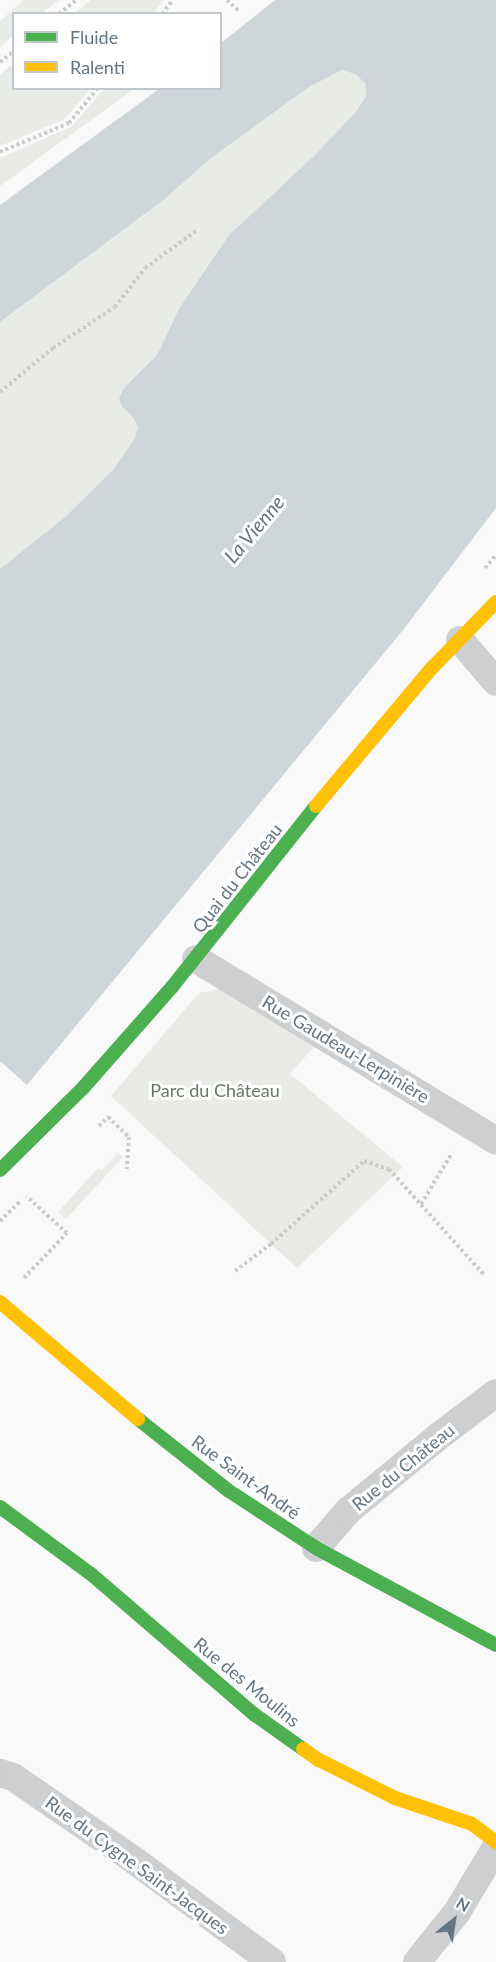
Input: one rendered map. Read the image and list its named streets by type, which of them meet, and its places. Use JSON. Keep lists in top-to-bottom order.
{
  "streets": {
    "street": [
      "Quai du Château",
      "Rue Gaudeau-Lerpinière",
      "Rue du Château",
      "Rue Saint-André",
      "Rue des Moulins",
      "Rue du Cygne Saint-Jacques"
    ]
  },
  "crossings": [
    ["Quai du Château", "Rue Gaudeau-Lerpinière"],
    ["Rue du Château", "Rue Saint-André"]
  ],
  "water": ["La Vienne"],
  "parks": ["Parc du Château"],
  "legend": ["Fluide", "Ralenti"],
  "north": "top right"
}
